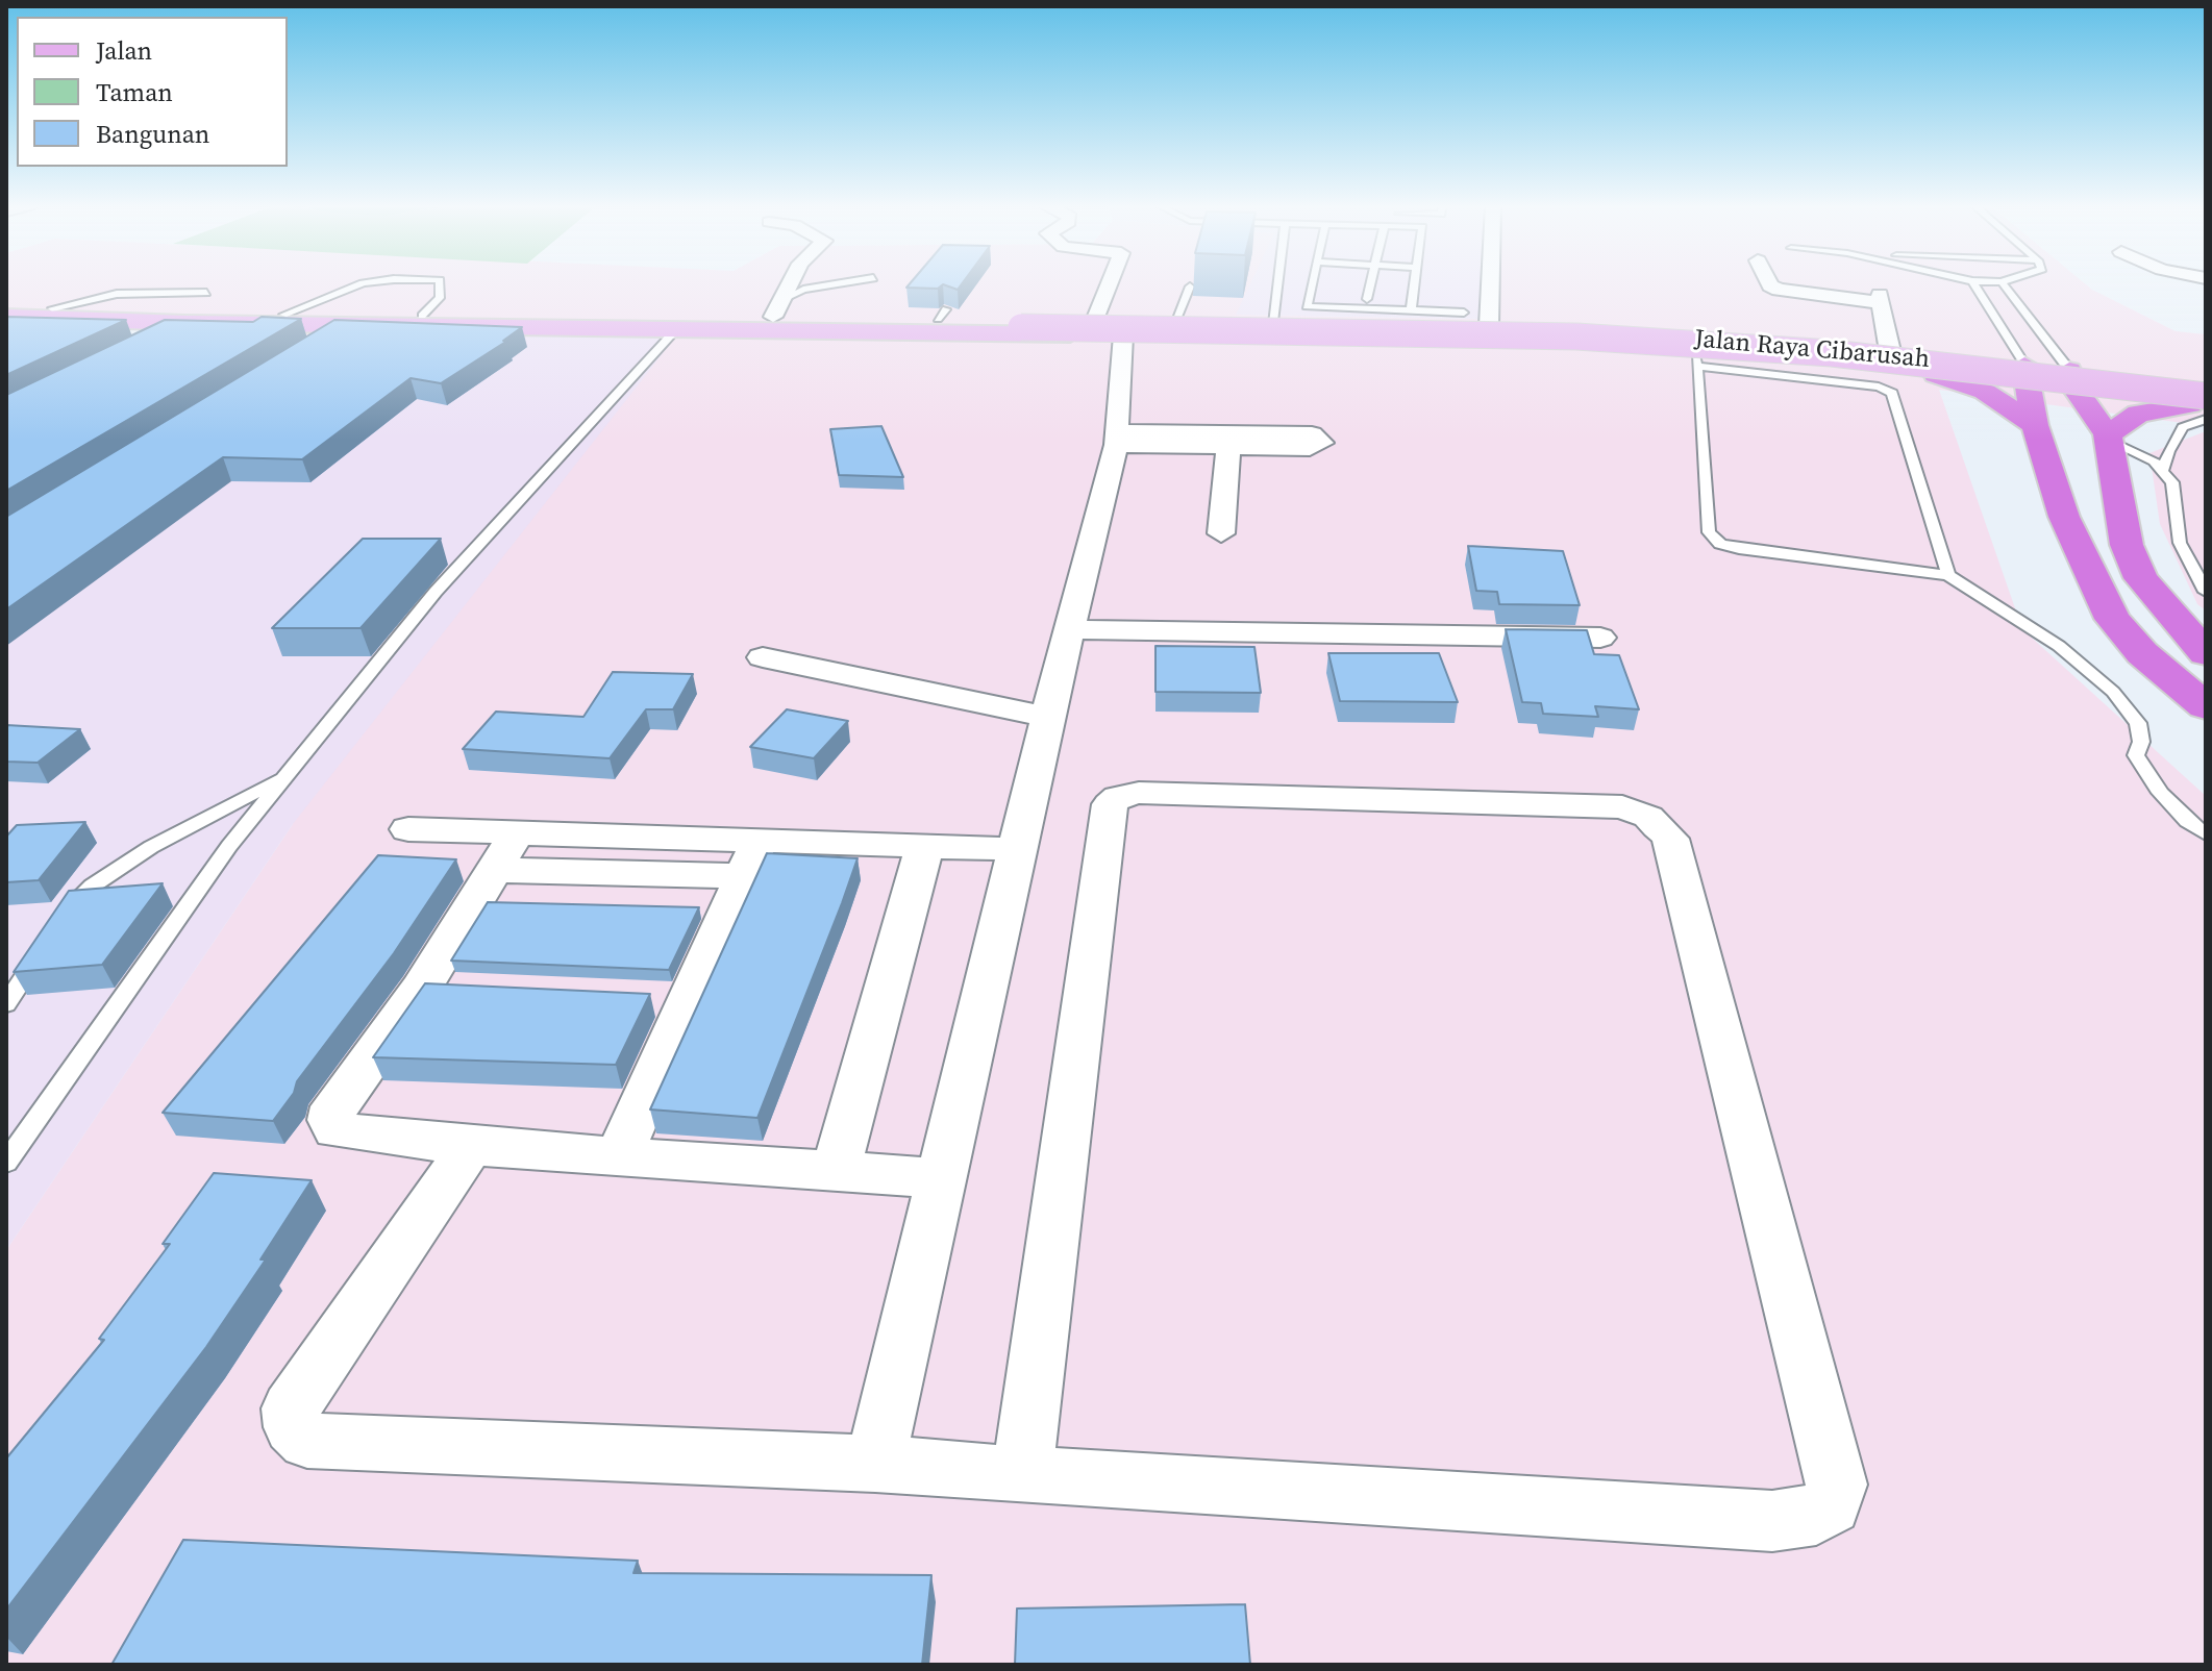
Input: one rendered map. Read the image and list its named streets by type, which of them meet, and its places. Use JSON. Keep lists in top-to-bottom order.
{
  "streets": {
    "main road": ["Jalan Raya Cibarusah"]
  },
  "legend": ["Jalan", "Taman", "Bangunan"]
}
